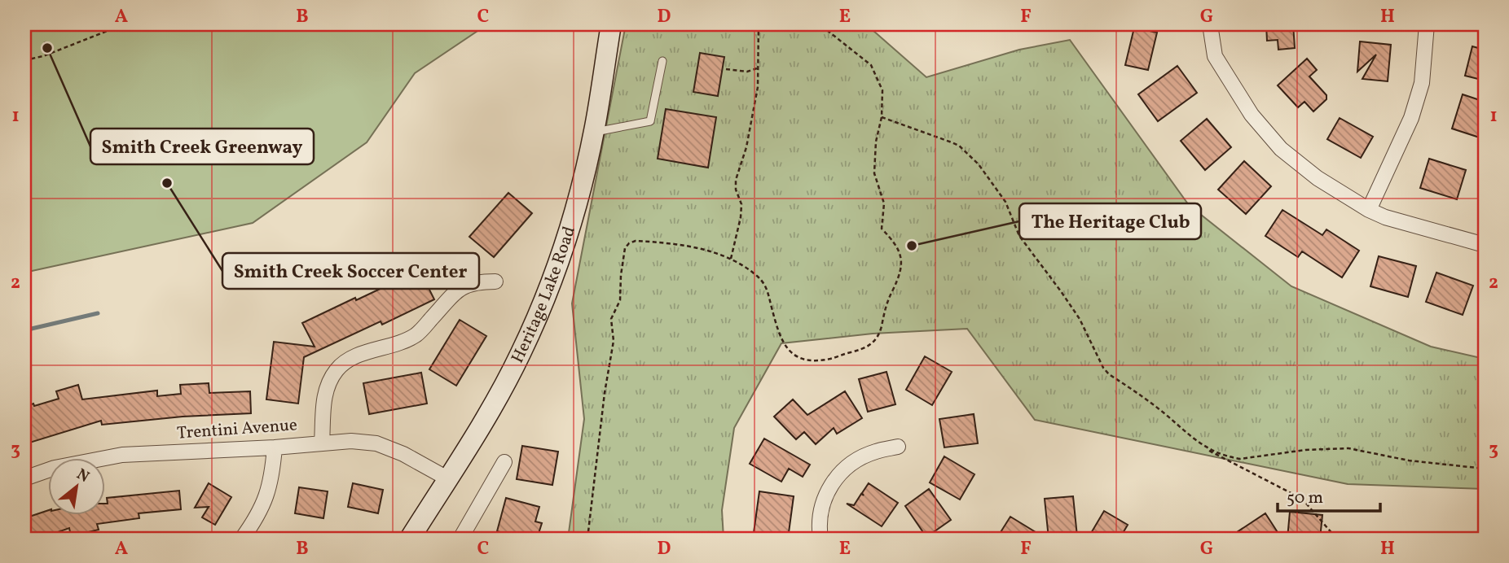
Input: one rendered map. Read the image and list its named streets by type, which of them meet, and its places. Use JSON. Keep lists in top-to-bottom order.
{
  "streets": {
    "main road": ["Heritage Lake Road"],
    "street": ["Trentini Avenue"]
  },
  "crossings": [
    ["Heritage Lake Road", "Trentini Avenue"]
  ],
  "places": ["Smith Creek Greenway", "Smith Creek Soccer Center", "The Heritage Club"],
  "scale_bar": "50 m",
  "north": "top right",
  "grid": {
    "columns": [
      "A",
      "B",
      "C",
      "D",
      "E",
      "F",
      "G",
      "H"
    ],
    "rows": ["1", "2", "3"]
  }
}
